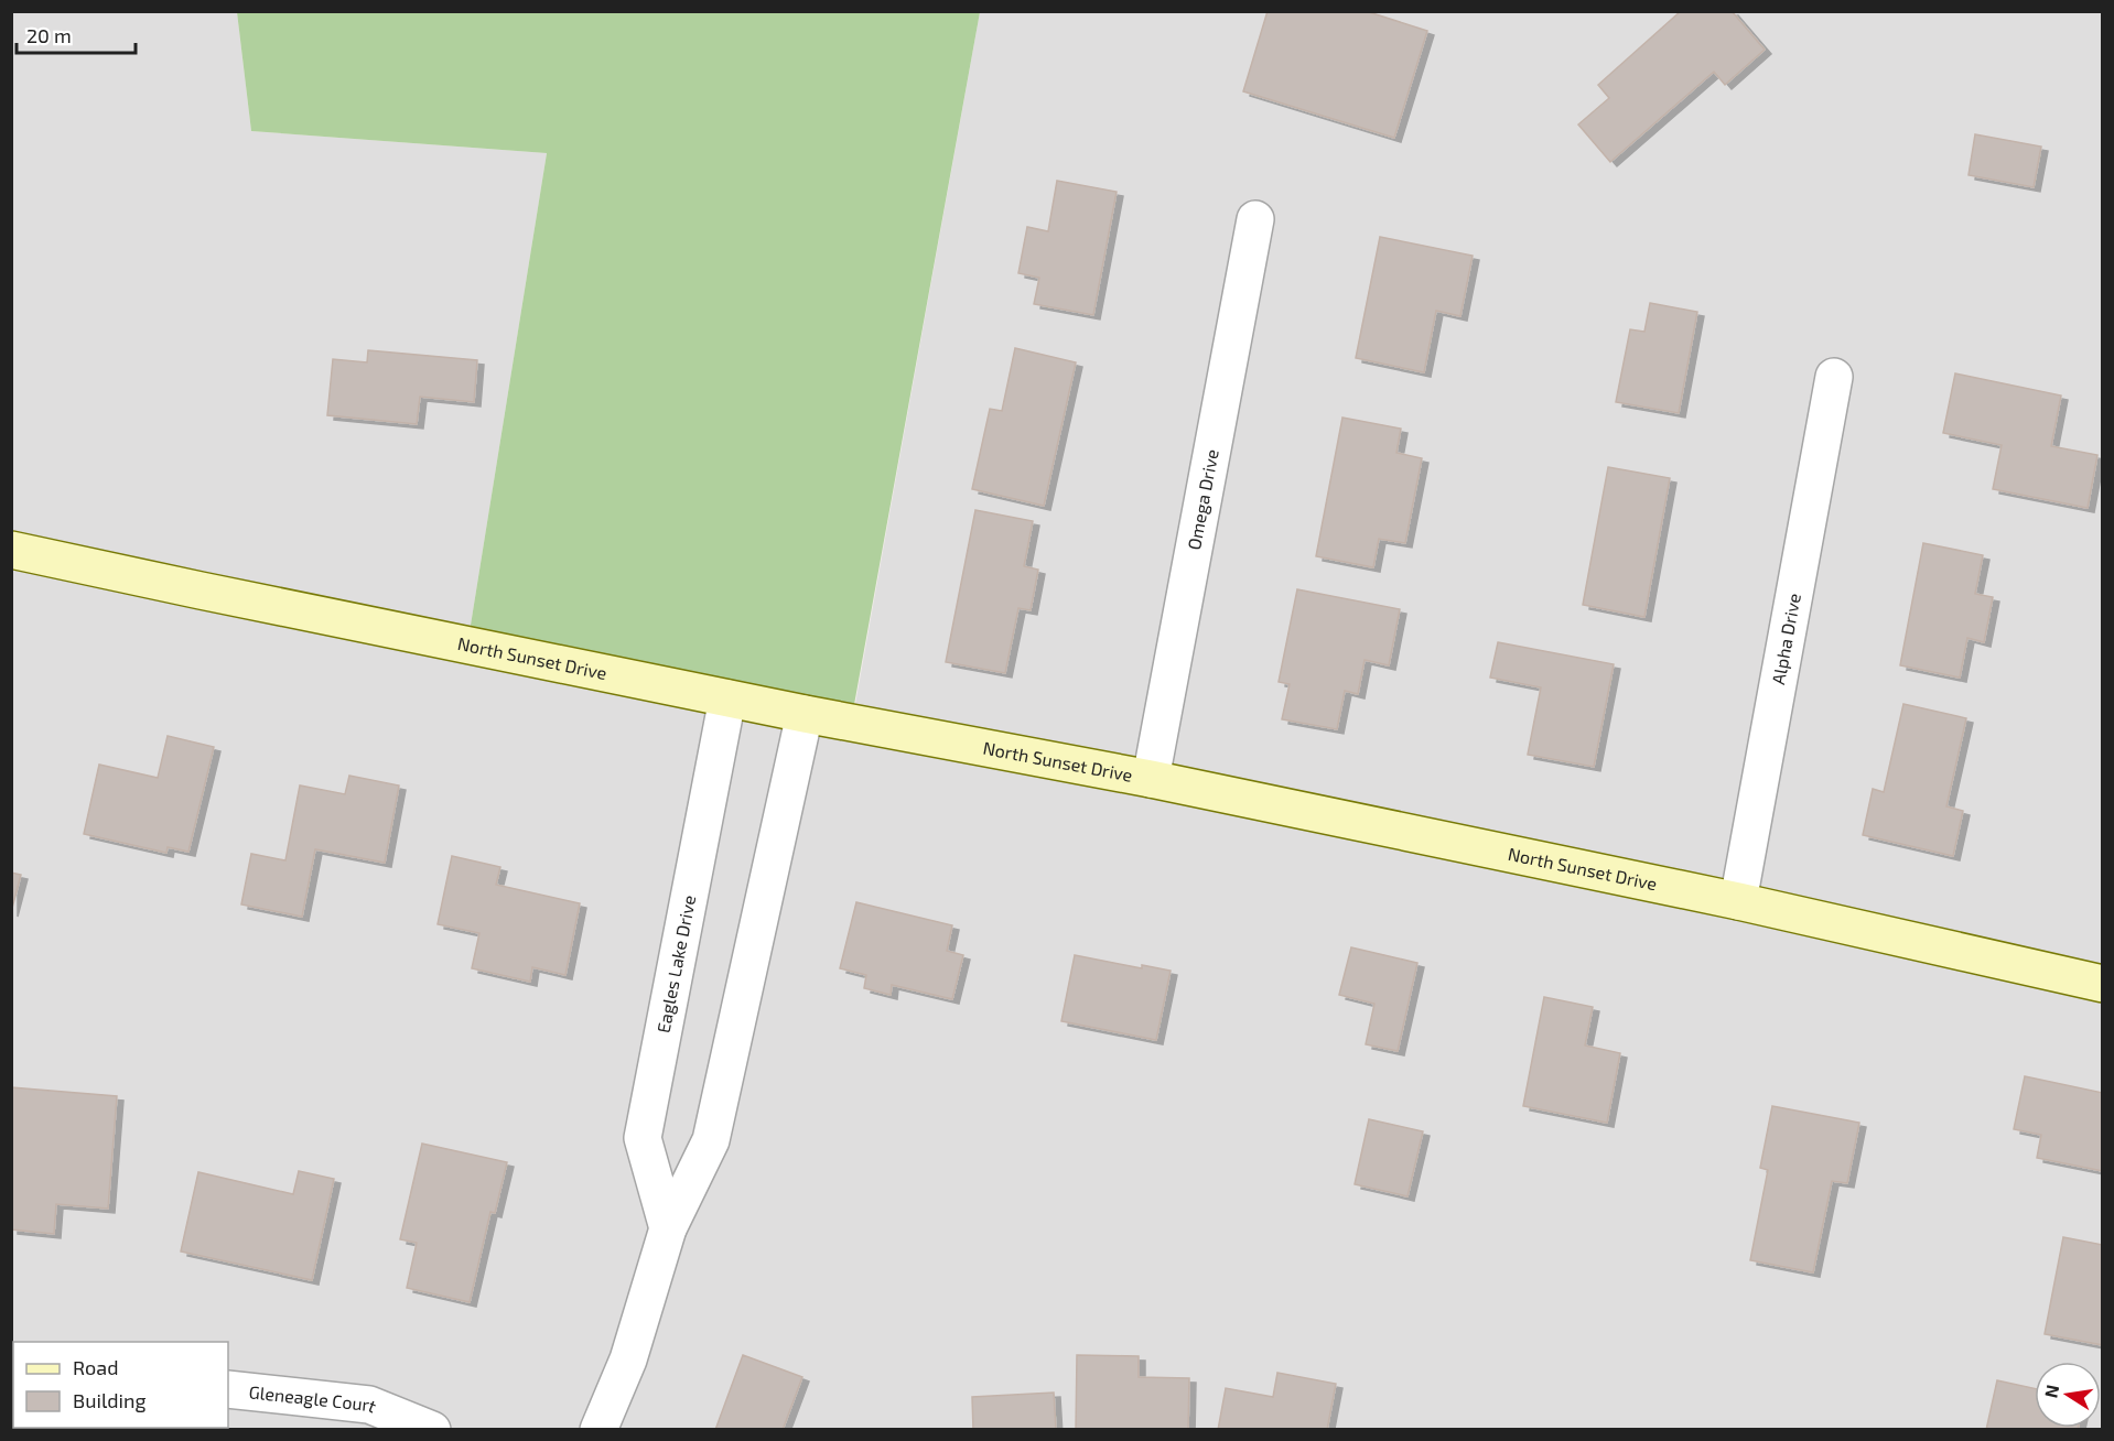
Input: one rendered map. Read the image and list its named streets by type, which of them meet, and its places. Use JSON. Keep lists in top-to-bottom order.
{
  "streets": {
    "main road": ["North Sunset Drive"],
    "street": [
      "Omega Drive",
      "Alpha Drive",
      "Eagles Lake Drive",
      "Gleneagle Court"
    ]
  },
  "crossings": [
    ["Omega Drive", "North Sunset Drive"],
    ["Alpha Drive", "North Sunset Drive"],
    ["North Sunset Drive", "Eagles Lake Drive"]
  ],
  "legend": ["Road", "Building"],
  "scale_bar": "20 m",
  "north": "left"
}
